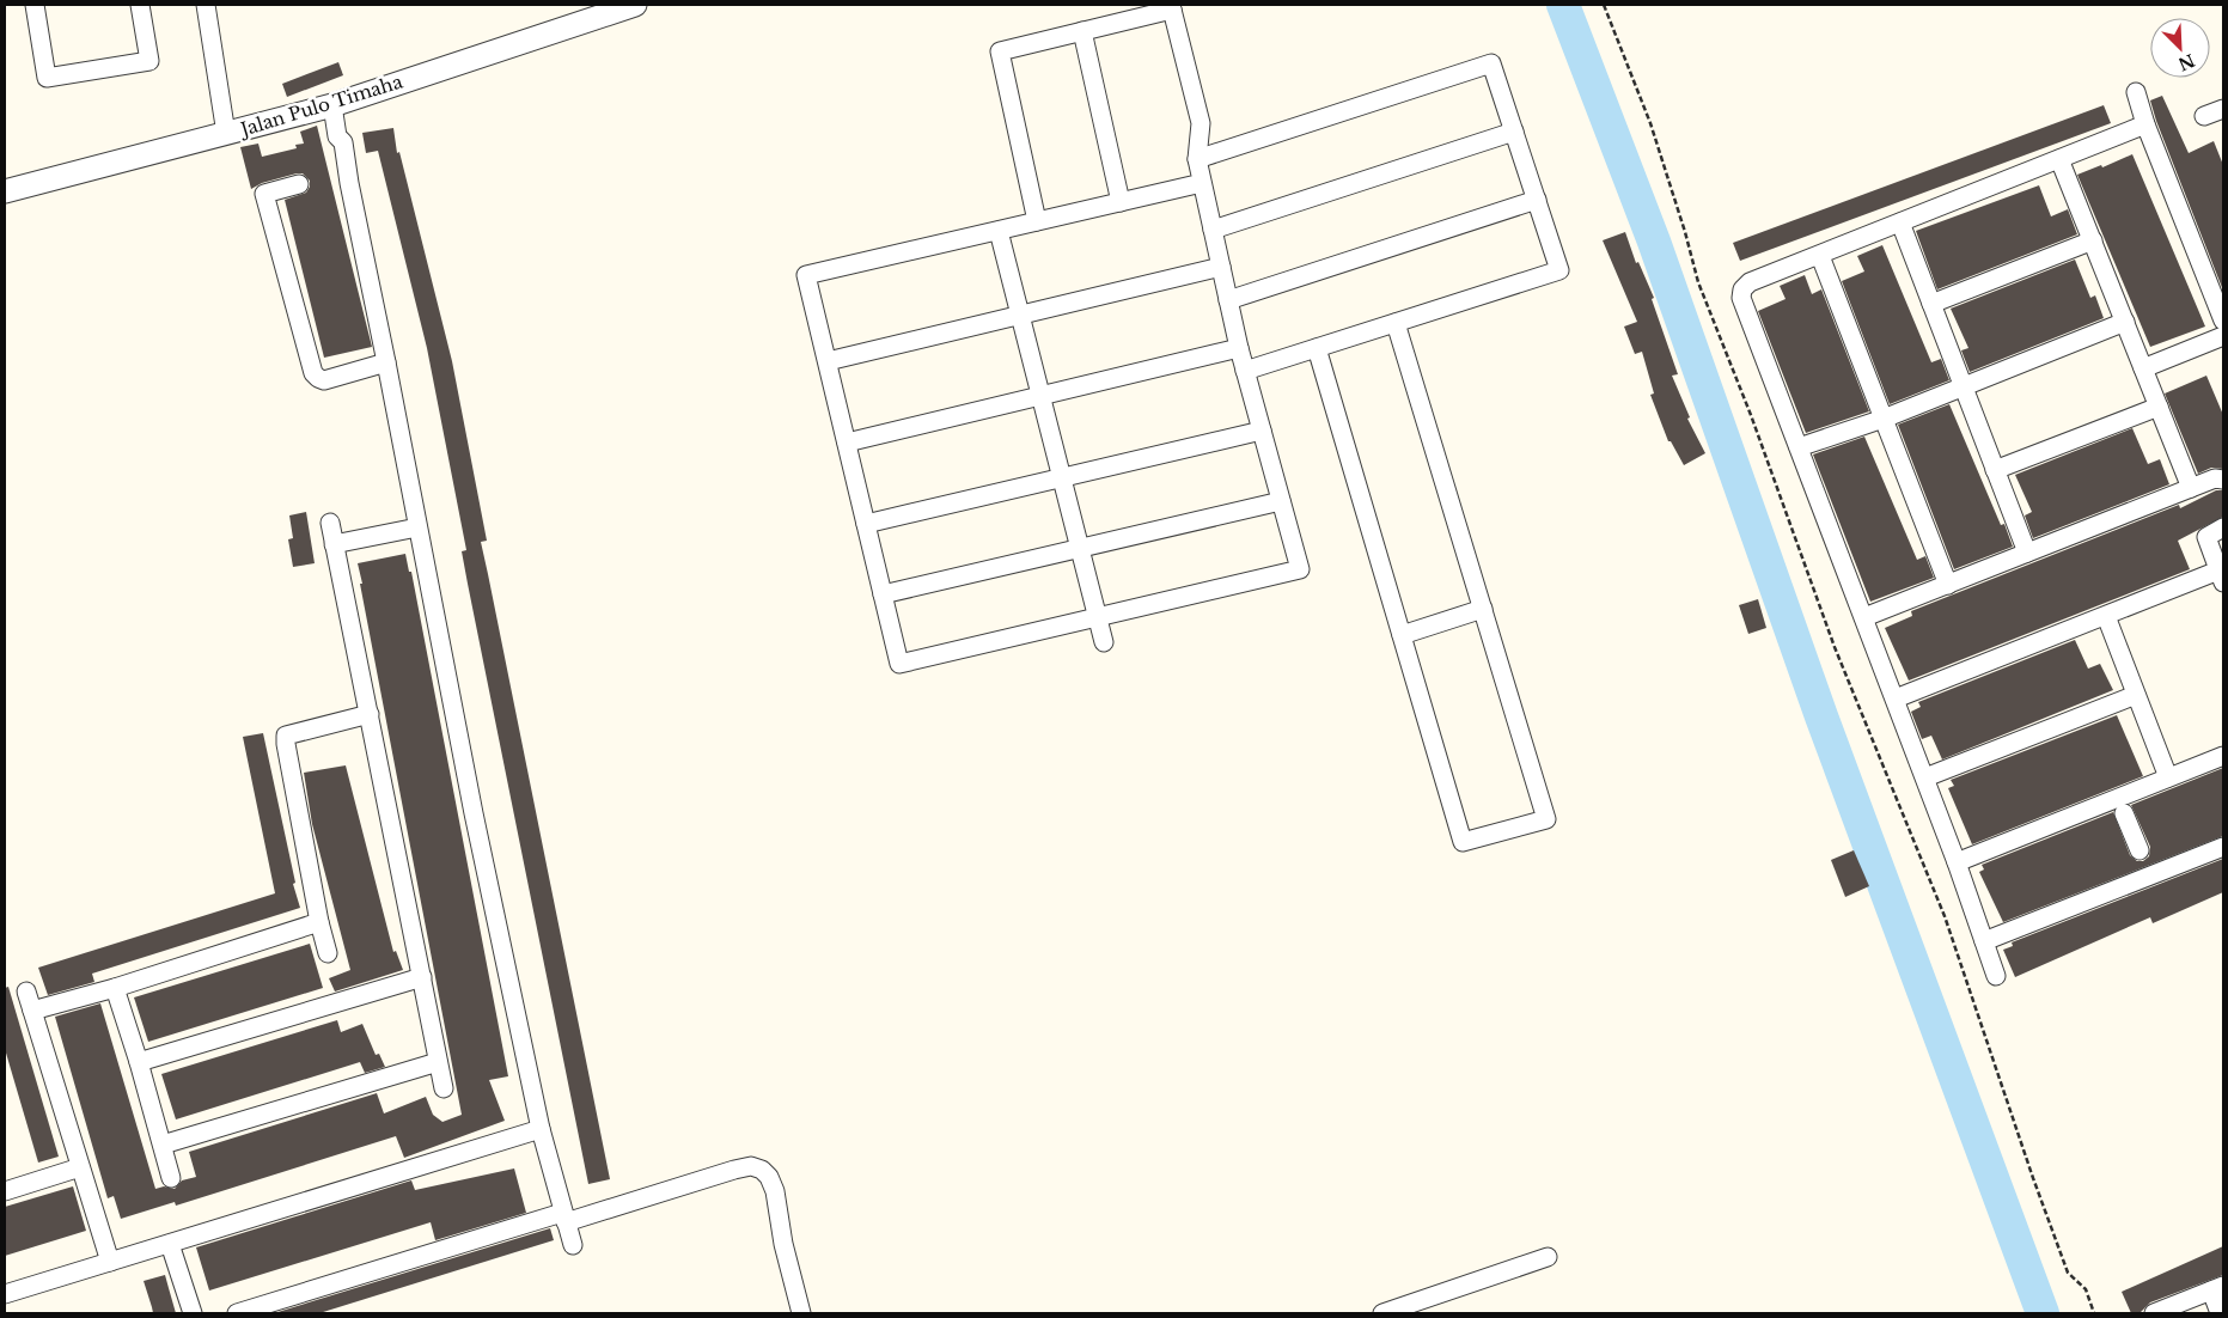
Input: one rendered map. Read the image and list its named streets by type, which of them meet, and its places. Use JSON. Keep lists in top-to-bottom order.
{
  "streets": {
    "street": ["Jalan Pulo Timaha"]
  },
  "north": "bottom right"
}
